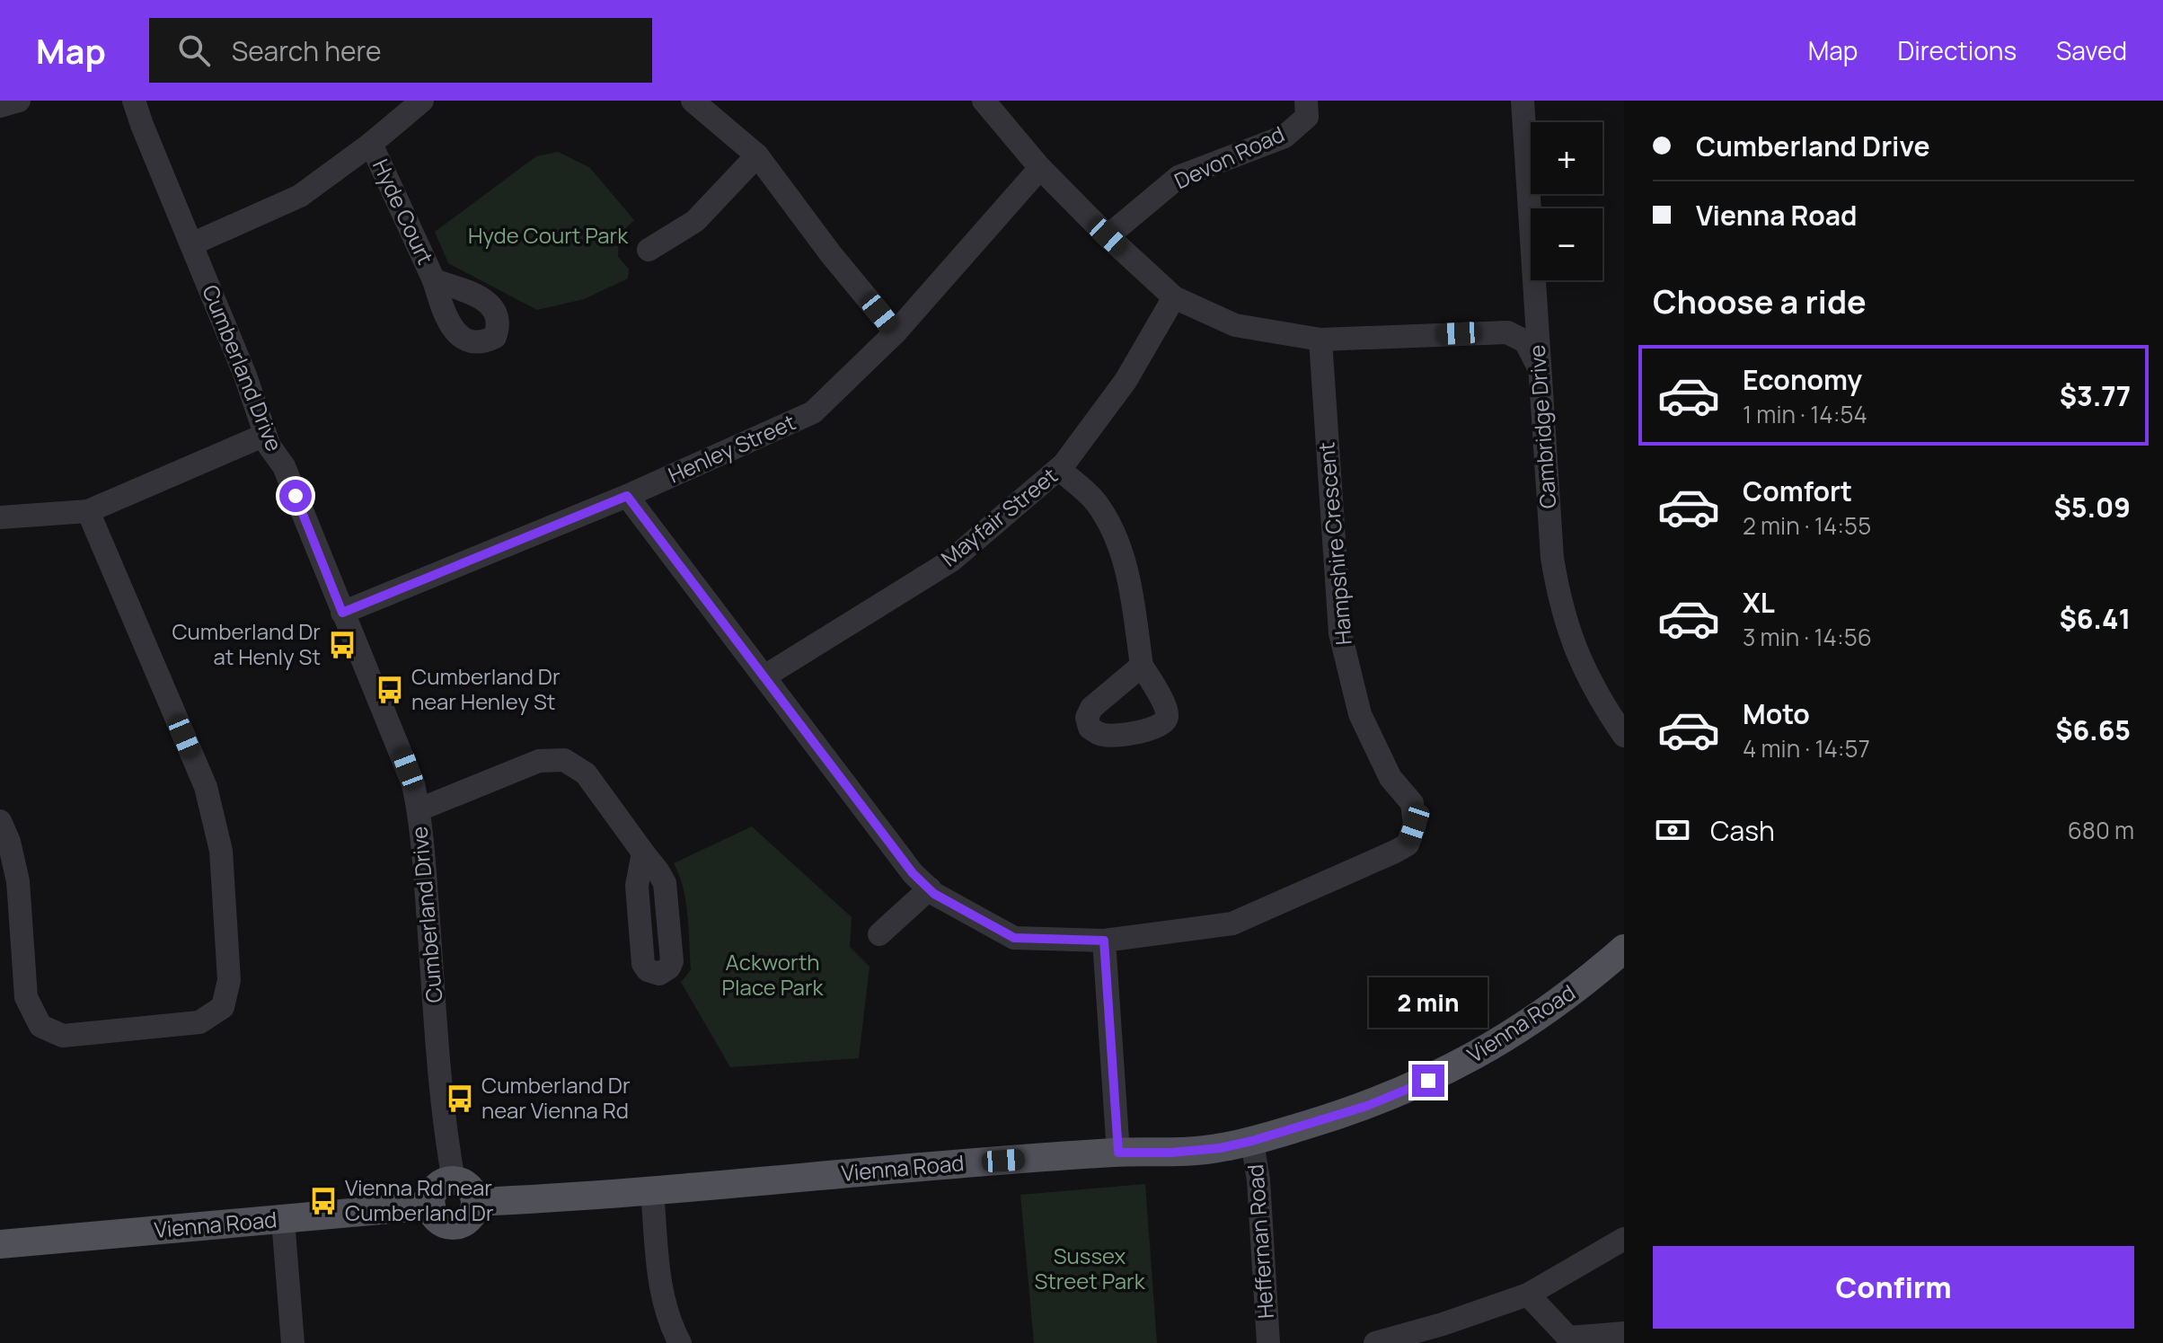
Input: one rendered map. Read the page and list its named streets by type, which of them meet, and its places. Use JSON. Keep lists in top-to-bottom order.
{
  "streets": {
    "main road": ["Vienna Road"],
    "street": [
      "Devon Road",
      "Hyde Court",
      "Cumberland Drive",
      "Cambridge Drive",
      "Henley Street",
      "Mayfair Street",
      "Hampshire Crescent",
      "Heffernan Road"
    ]
  },
  "crossings": [
    ["Cumberland Drive", "Henley Street"],
    ["Cumberland Drive", "Vienna Road"],
    ["Henley Street", "Hampshire Crescent"],
    ["Mayfair Street", "Hampshire Crescent"],
    ["Vienna Road", "Heffernan Road"]
  ],
  "parks": ["Hyde Court Park", "Ackworth Place Park", "Sussex Street Park"],
  "places": {
    "bus stop": [
      "Cumberland Dr at Henly St",
      "Cumberland Dr near Henley St",
      "Cumberland Dr near Vienna Rd",
      "Vienna Rd near Cumberland Dr"
    ]
  },
  "page": {
    "header": "Map",
    "search": "Search here",
    "nav": ["Map", "Directions", "Saved"],
    "banner": ["Cumberland Drive", "Vienna Road"],
    "map_buttons": ["+", "−"],
    "heading": "Choose a ride",
    "list": [
      {
        "name": "Economy",
        "note": "1 min · 14:54",
        "value": "$3.77"
      },
      {
        "name": "Comfort",
        "note": "2 min · 14:55",
        "value": "$5.09"
      },
      {
        "name": "XL",
        "note": "3 min · 14:56",
        "value": "$6.41"
      },
      {
        "name": "Moto",
        "note": "4 min · 14:57",
        "value": "$6.65"
      }
    ],
    "pay": ["Cash", "680 m"],
    "bubble": "2 min",
    "buttons": "Confirm"
  }
}
